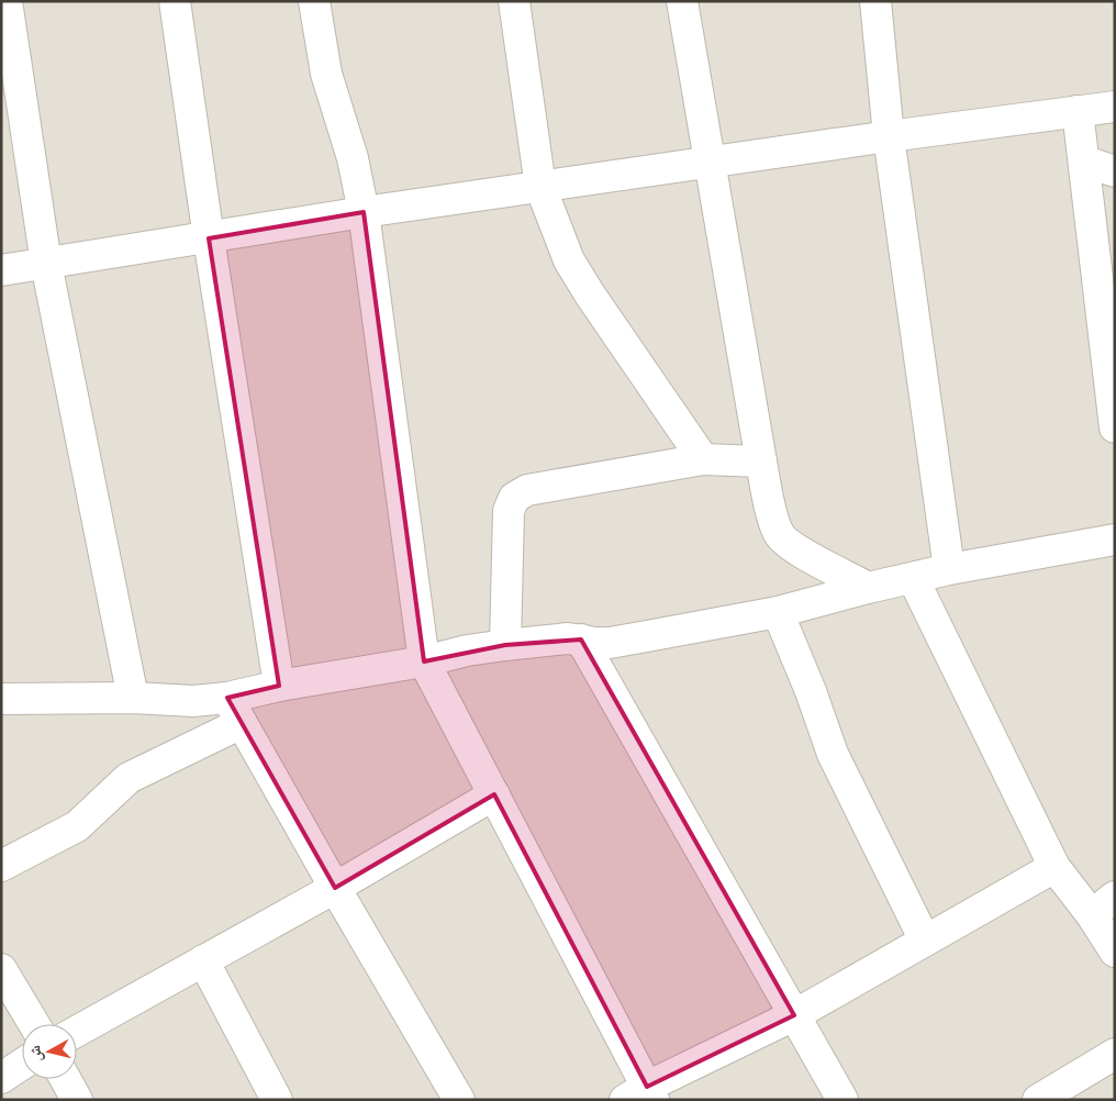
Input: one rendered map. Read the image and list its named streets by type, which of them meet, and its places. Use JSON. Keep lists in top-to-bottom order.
{
  "north": "left"
}
